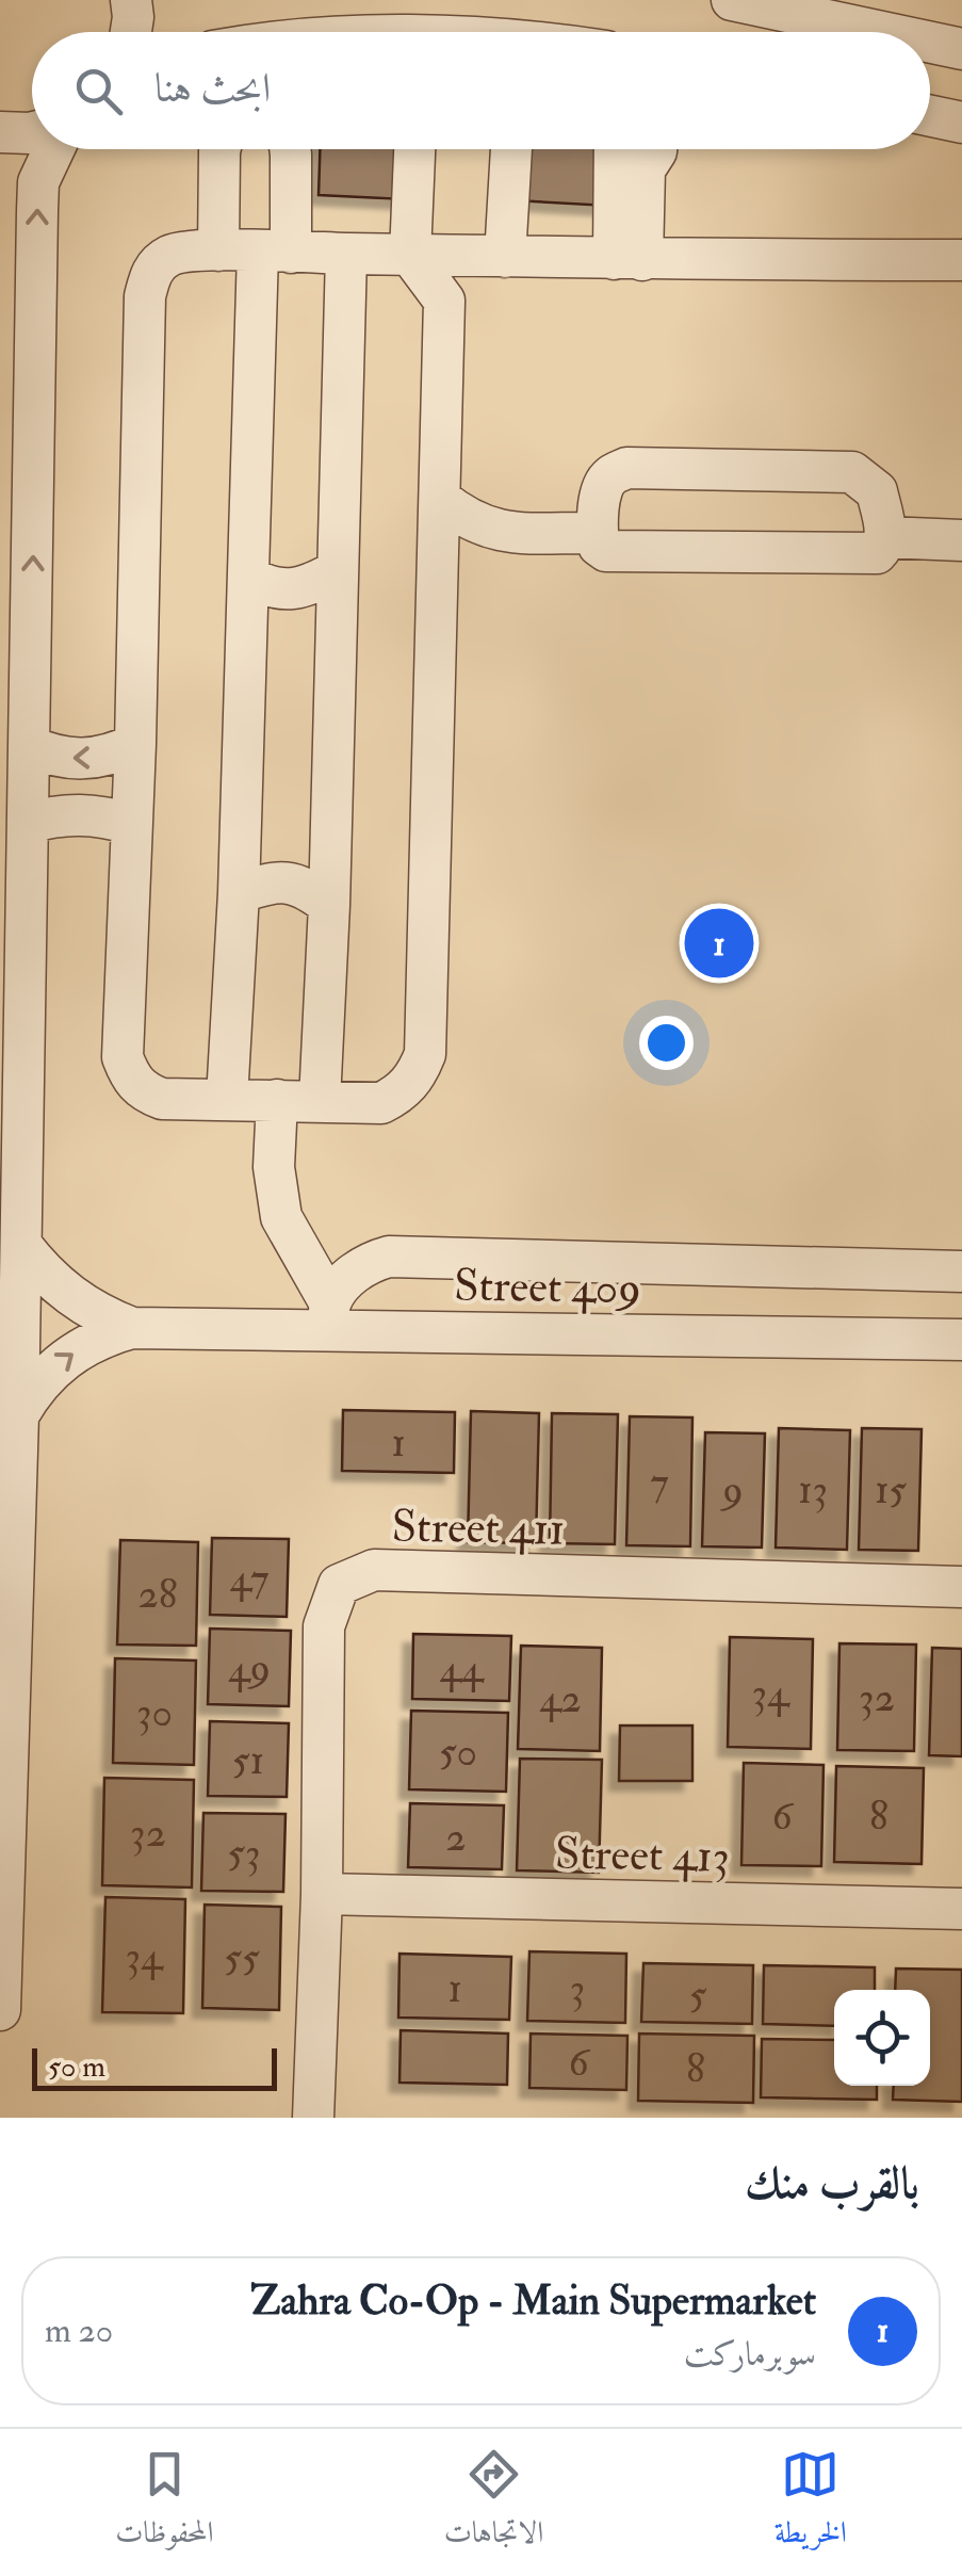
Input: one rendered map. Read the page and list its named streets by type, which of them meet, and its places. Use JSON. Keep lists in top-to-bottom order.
{
  "streets": {
    "street": ["Street 409", "Street 411", "Street 413"]
  },
  "crossings": [
    ["Street 411", "Street 413"]
  ],
  "house_numbers": [
    "1",
    "7",
    "13",
    "15",
    "9",
    "47",
    "28",
    "49",
    "44",
    "34",
    "32",
    "42",
    "30",
    "50",
    "51",
    "6",
    "8",
    "32",
    "2",
    "53",
    "34",
    "55",
    "1",
    "3",
    "5",
    "6",
    "8"
  ],
  "scale_bar": "50 m",
  "page": {
    "search": "ابحث هنا",
    "pins": "1",
    "scale": "50 m",
    "heading": "بالقرب منك",
    "list": [
      {
        "mark": "1",
        "name": "Zahra Co-Op - Main Supermarket",
        "note": "سوبرماركت",
        "value": "20 m"
      }
    ],
    "nav": ["الخريطة", "الاتجاهات", "المحفوظات"]
  }
}
